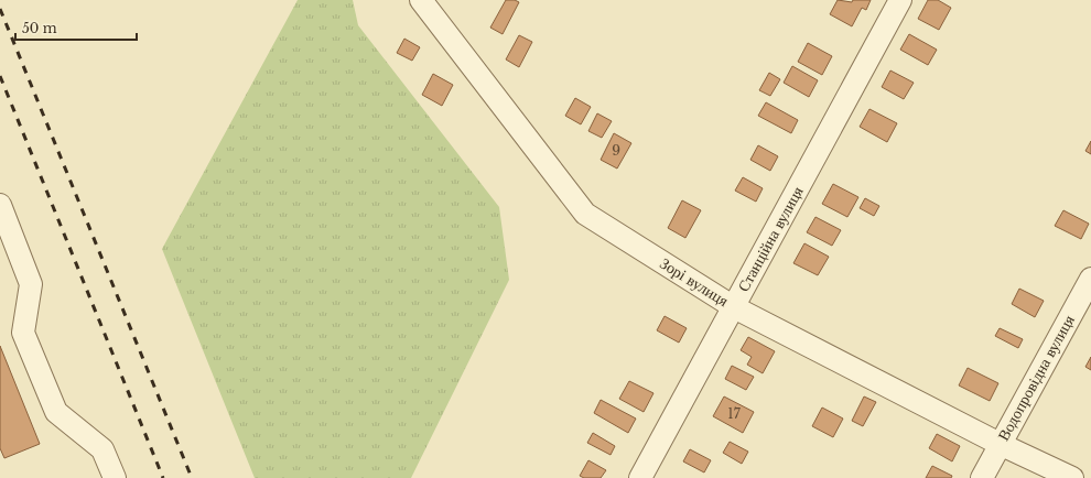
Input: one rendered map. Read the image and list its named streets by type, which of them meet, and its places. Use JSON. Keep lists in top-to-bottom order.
{
  "streets": {
    "street": ["Станційна вулиця", "Зорі вулиця", "Водопровідна вулиця"]
  },
  "crossings": [
    ["Станційна вулиця", "Зорі вулиця"],
    ["Зорі вулиця", "Водопровідна вулиця"]
  ],
  "house_numbers": ["9", "17"],
  "scale_bar": "50 m"
}
